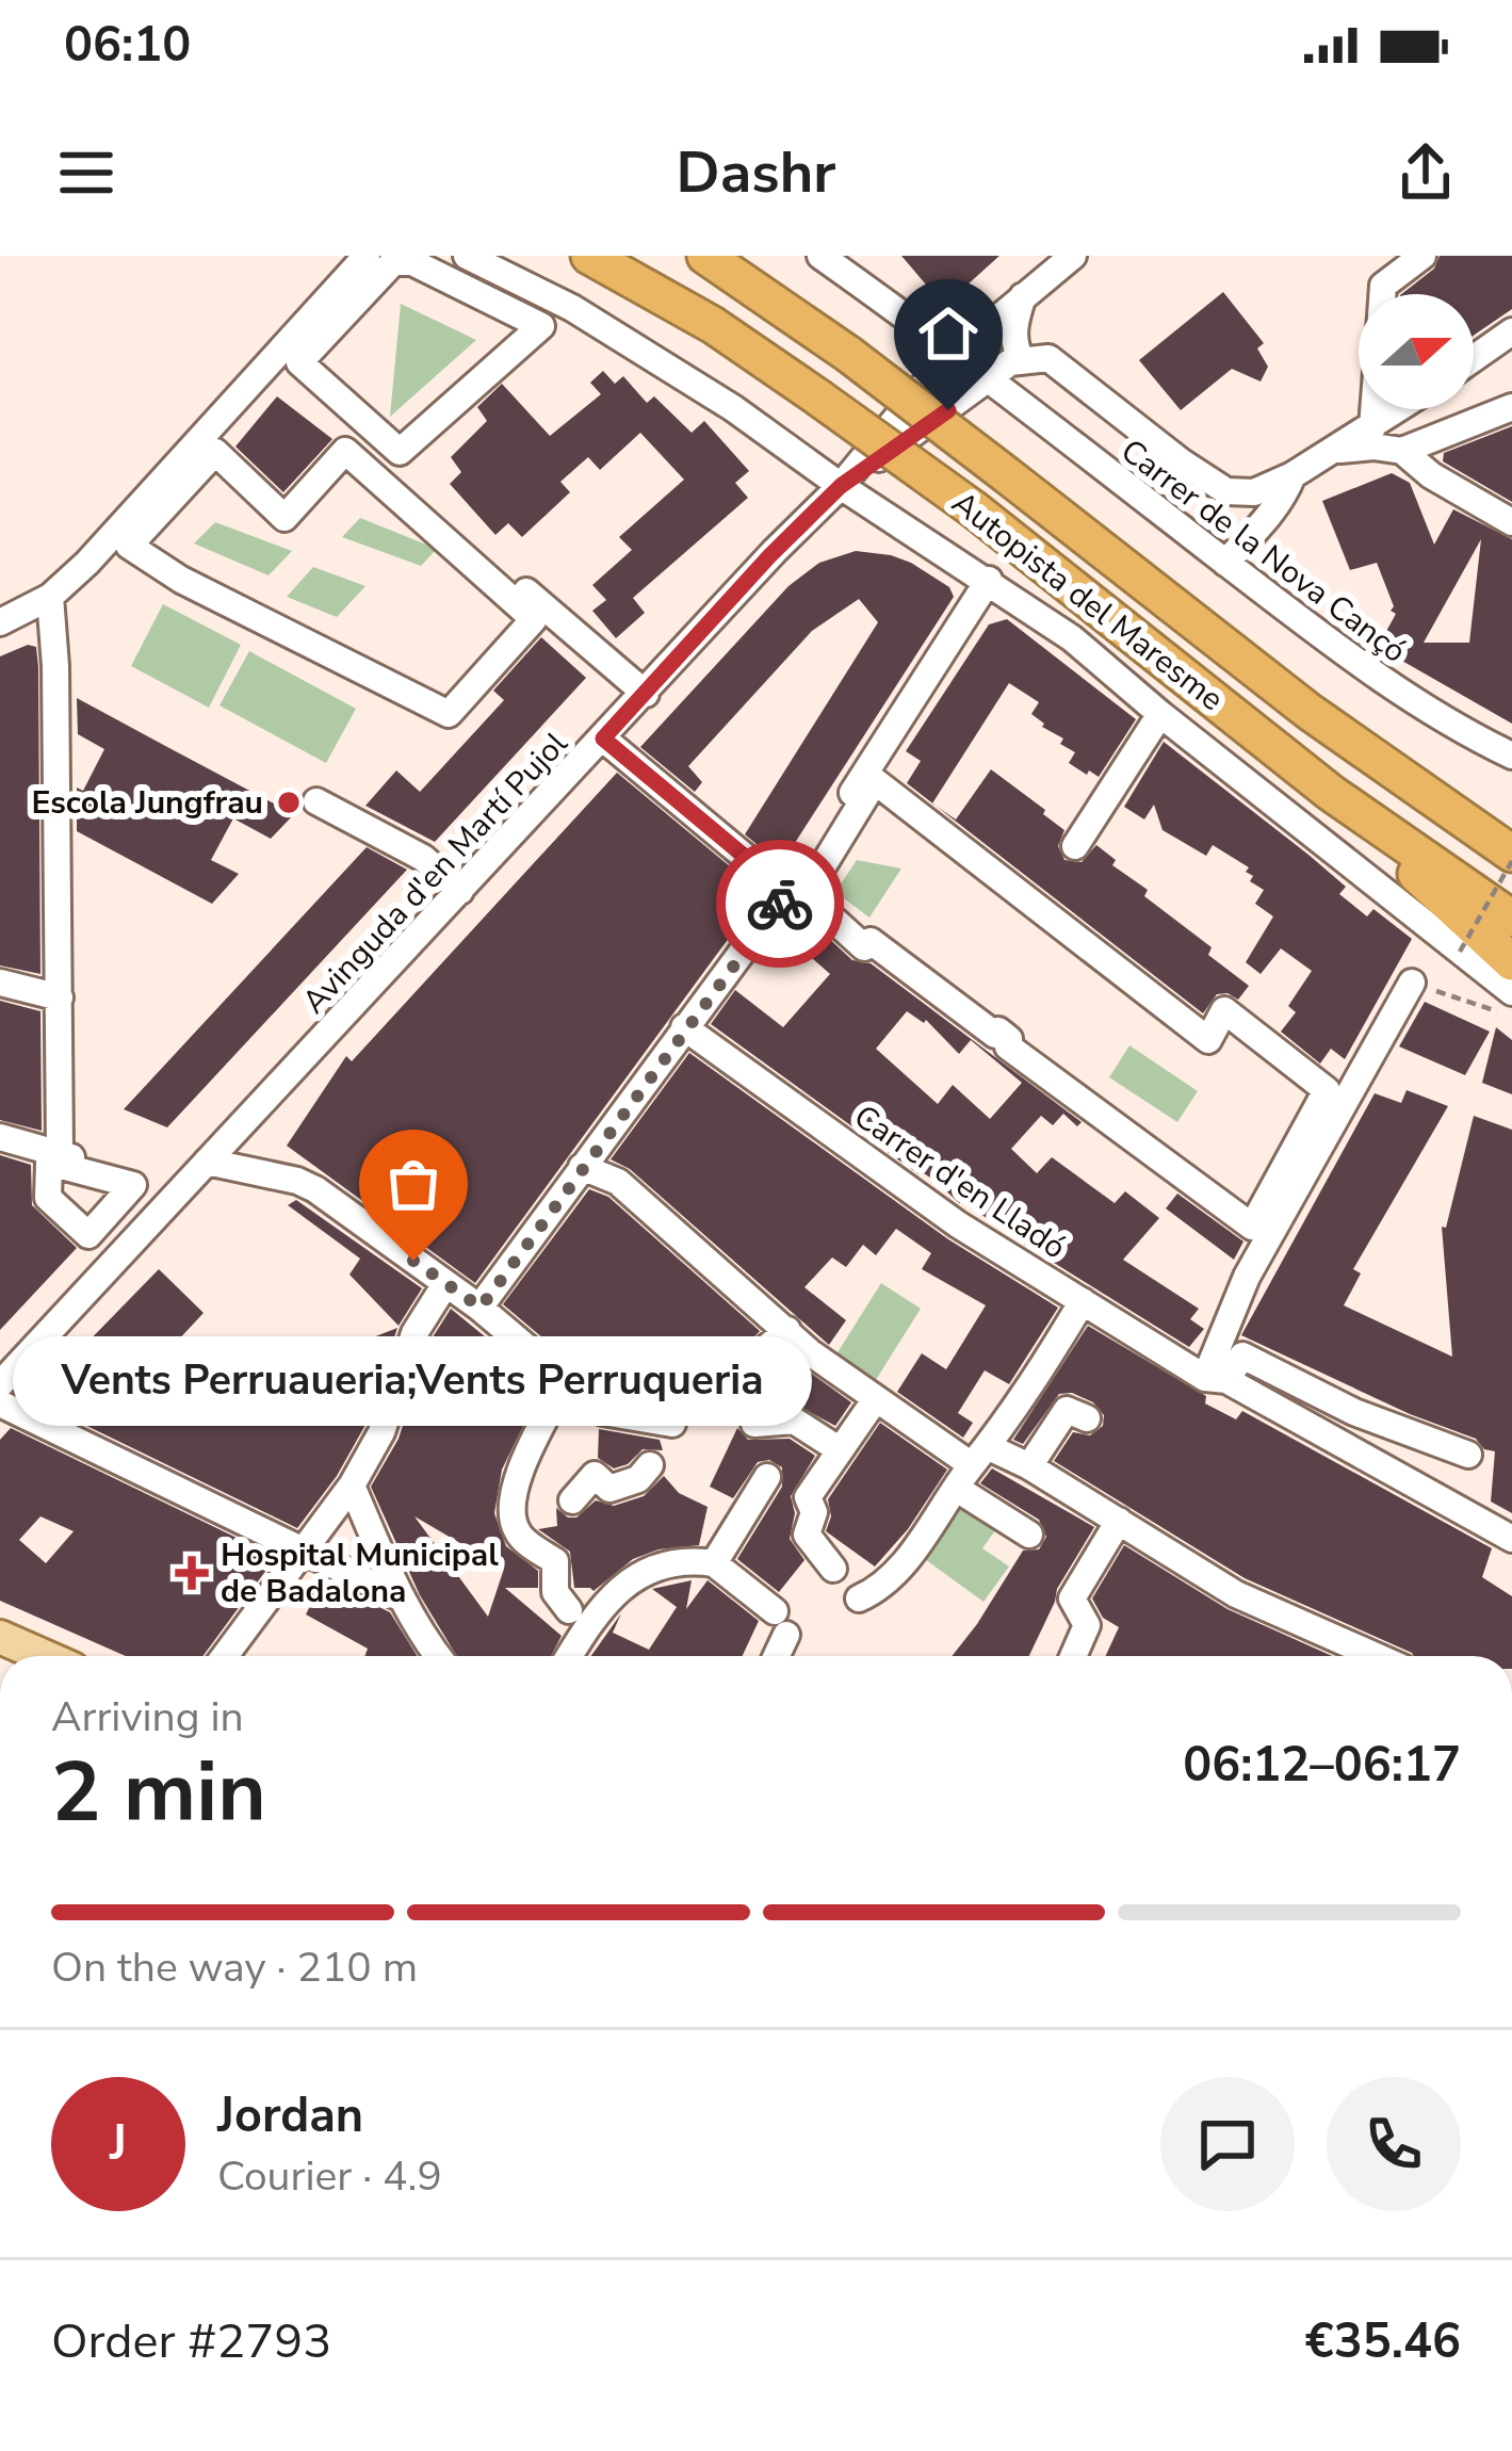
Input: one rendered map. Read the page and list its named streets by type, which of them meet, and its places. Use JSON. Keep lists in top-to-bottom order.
{
  "streets": {
    "highway": ["Autopista del Maresme"],
    "street": ["Carrer de la Nova Cançó", "Avinguda d'en Martí Pujol", "Carrer d'en Lladó"]
  },
  "crossings": [
    ["Carrer de la Nova Cançó", "Avinguda d'en Martí Pujol"]
  ],
  "places": {
    "other": ["Escola Jungfrau", "Vents Perruaueria;Vents Perruqueria"],
    "health": ["Hospital Municipal de Badalona"]
  },
  "north": "right",
  "page": {
    "status": "06:10",
    "header": "Dashr",
    "bubble": "Vents Perruaueria;Vents Perruqueria",
    "heading": ["2 min", "Arriving in", "06:12–06:17"],
    "panel": [
      "Jordan",
      "Courier · 4.9",
      "Order #2793",
      "€35.46"
    ],
    "bar": "On the way · 210 m",
    "round": "J"
  }
}
